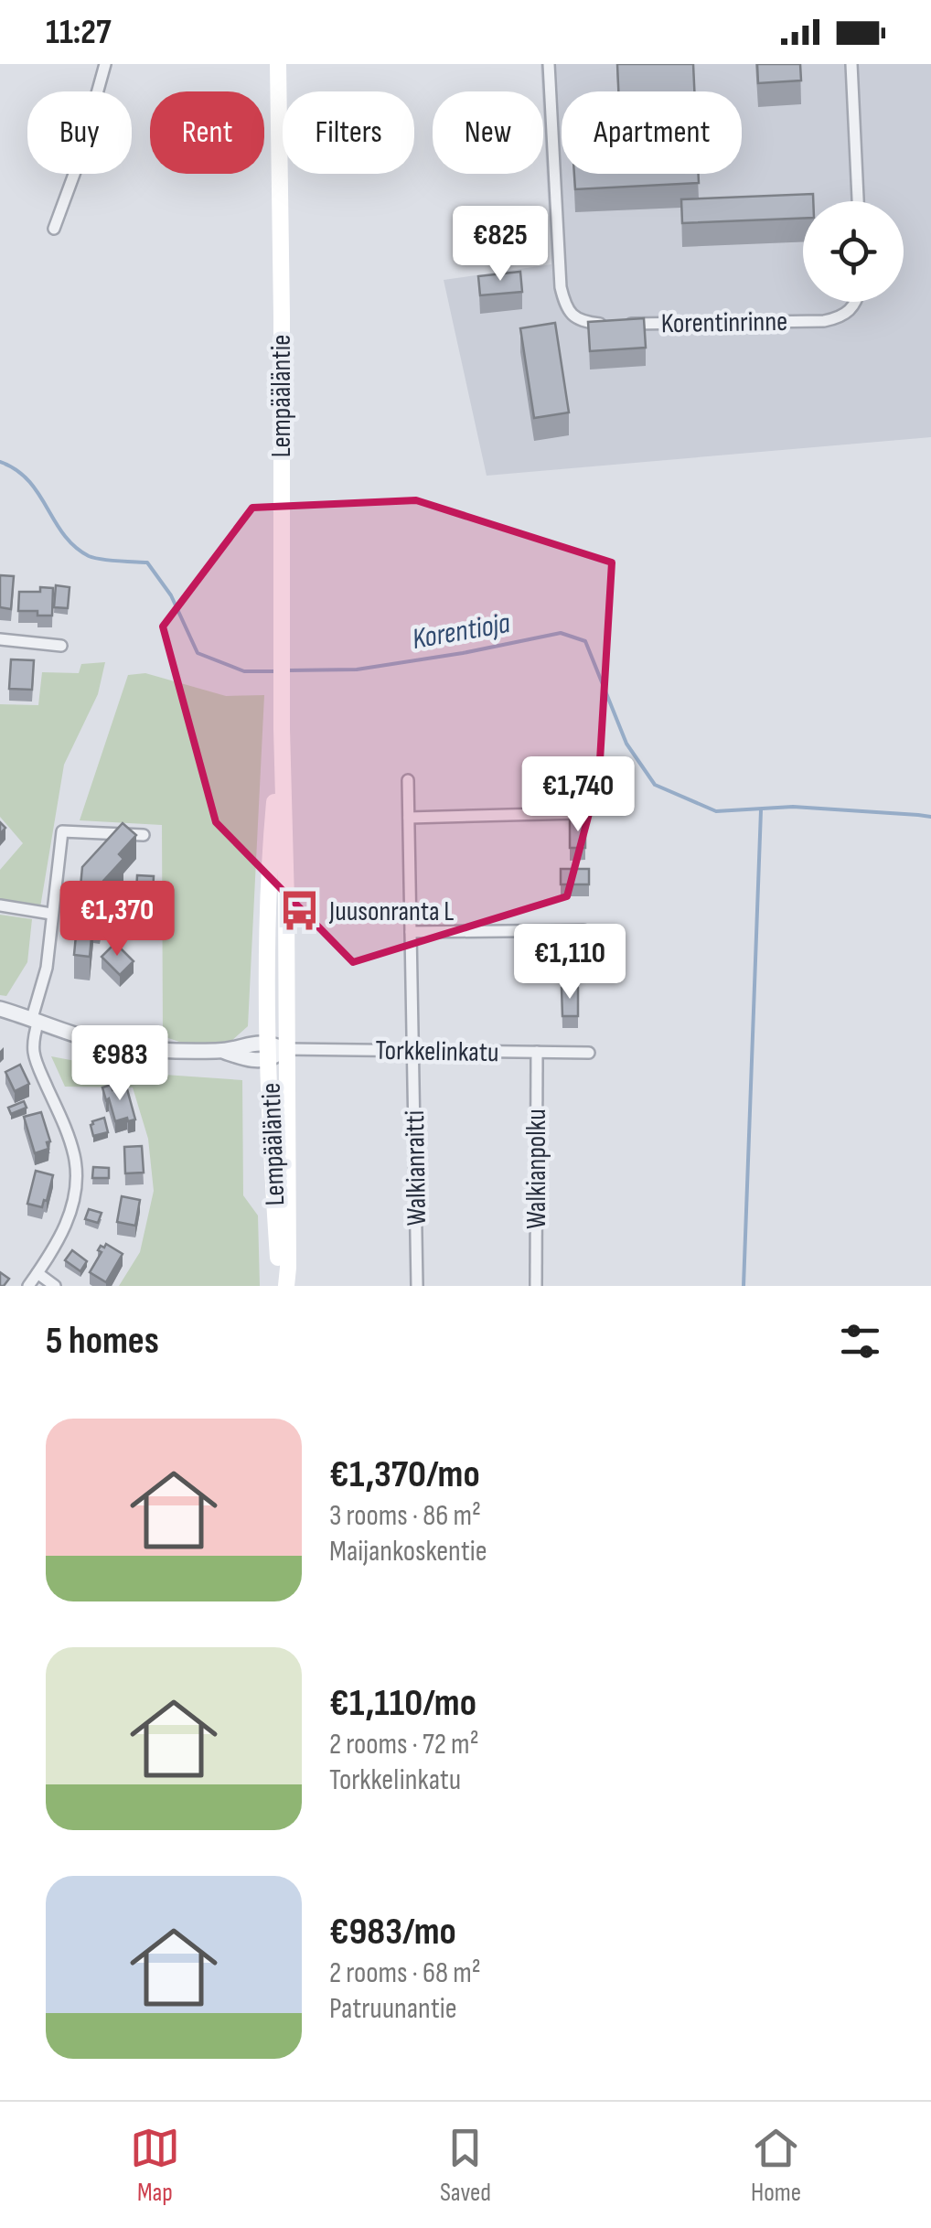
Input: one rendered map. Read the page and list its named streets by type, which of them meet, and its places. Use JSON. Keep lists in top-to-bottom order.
{
  "streets": {
    "main road": ["Lempääläntie"],
    "street": [
      "Korentinrinne",
      "Torkkelinkatu",
      "Walkianraitti",
      "Walkianpolku"
    ]
  },
  "crossings": [
    ["Lempääläntie", "Torkkelinkatu"],
    ["Torkkelinkatu", "Walkianraitti"],
    ["Torkkelinkatu", "Walkianpolku"]
  ],
  "water": ["Korentioja"],
  "places": {
    "bus stop": ["Juusonranta L"]
  },
  "page": {
    "status": "11:27",
    "chip": [
      "Buy",
      "Rent",
      "Filters",
      "New",
      "Apartment"
    ],
    "price": [
      "€825",
      "€1,740",
      "€1,370",
      "€1,110",
      "€983"
    ],
    "heading": "5 homes",
    "list": [
      {
        "name": "€1,370/mo",
        "note": "3 rooms · 86 m² · Maijankoskentie"
      },
      {
        "name": "€1,110/mo",
        "note": "2 rooms · 72 m² · Torkkelinkatu"
      },
      {
        "name": "€983/mo",
        "note": "2 rooms · 68 m² · Patruunantie"
      }
    ],
    "tabs": ["Map", "Saved", "Home"]
  }
}
